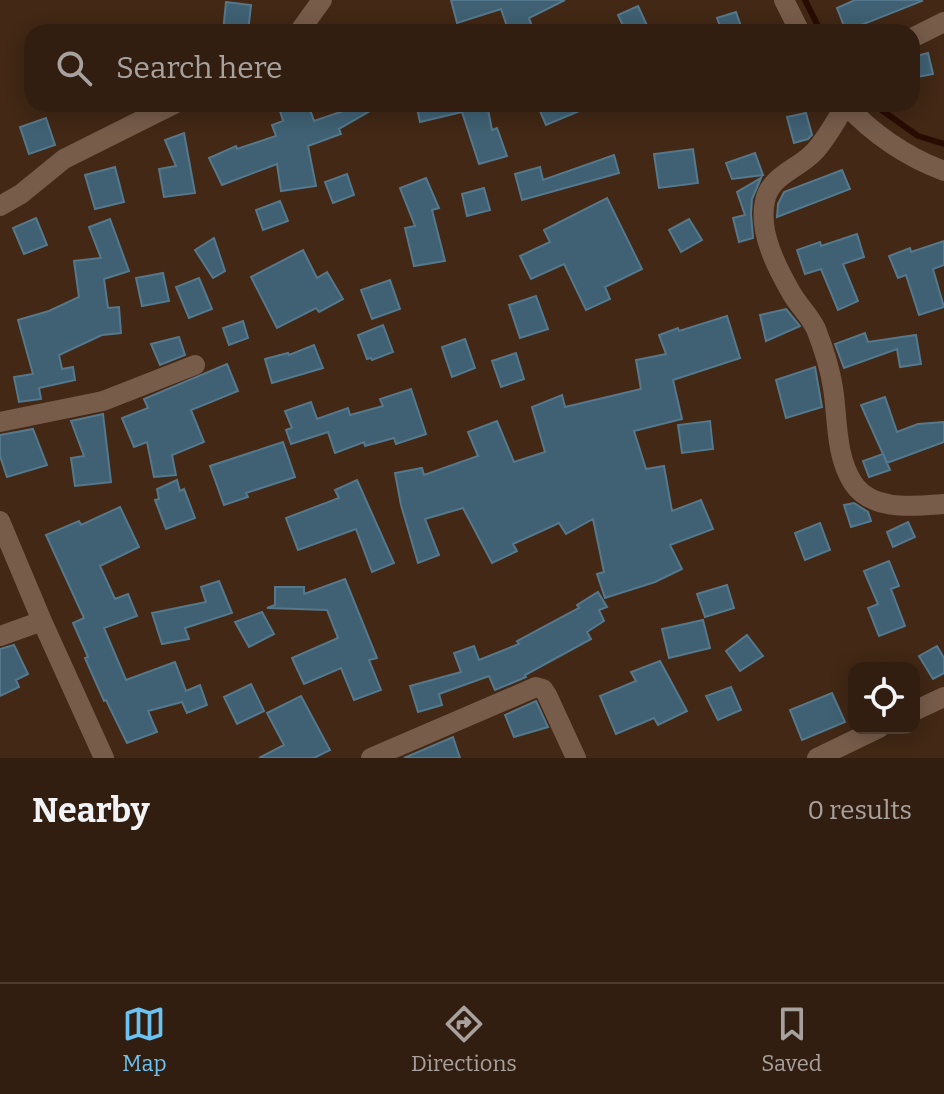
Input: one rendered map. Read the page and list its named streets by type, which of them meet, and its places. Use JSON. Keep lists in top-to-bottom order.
{
  "page": {
    "search": "Search here",
    "heading": ["Nearby", "0 results"],
    "nav": ["Map", "Directions", "Saved"]
  }
}
